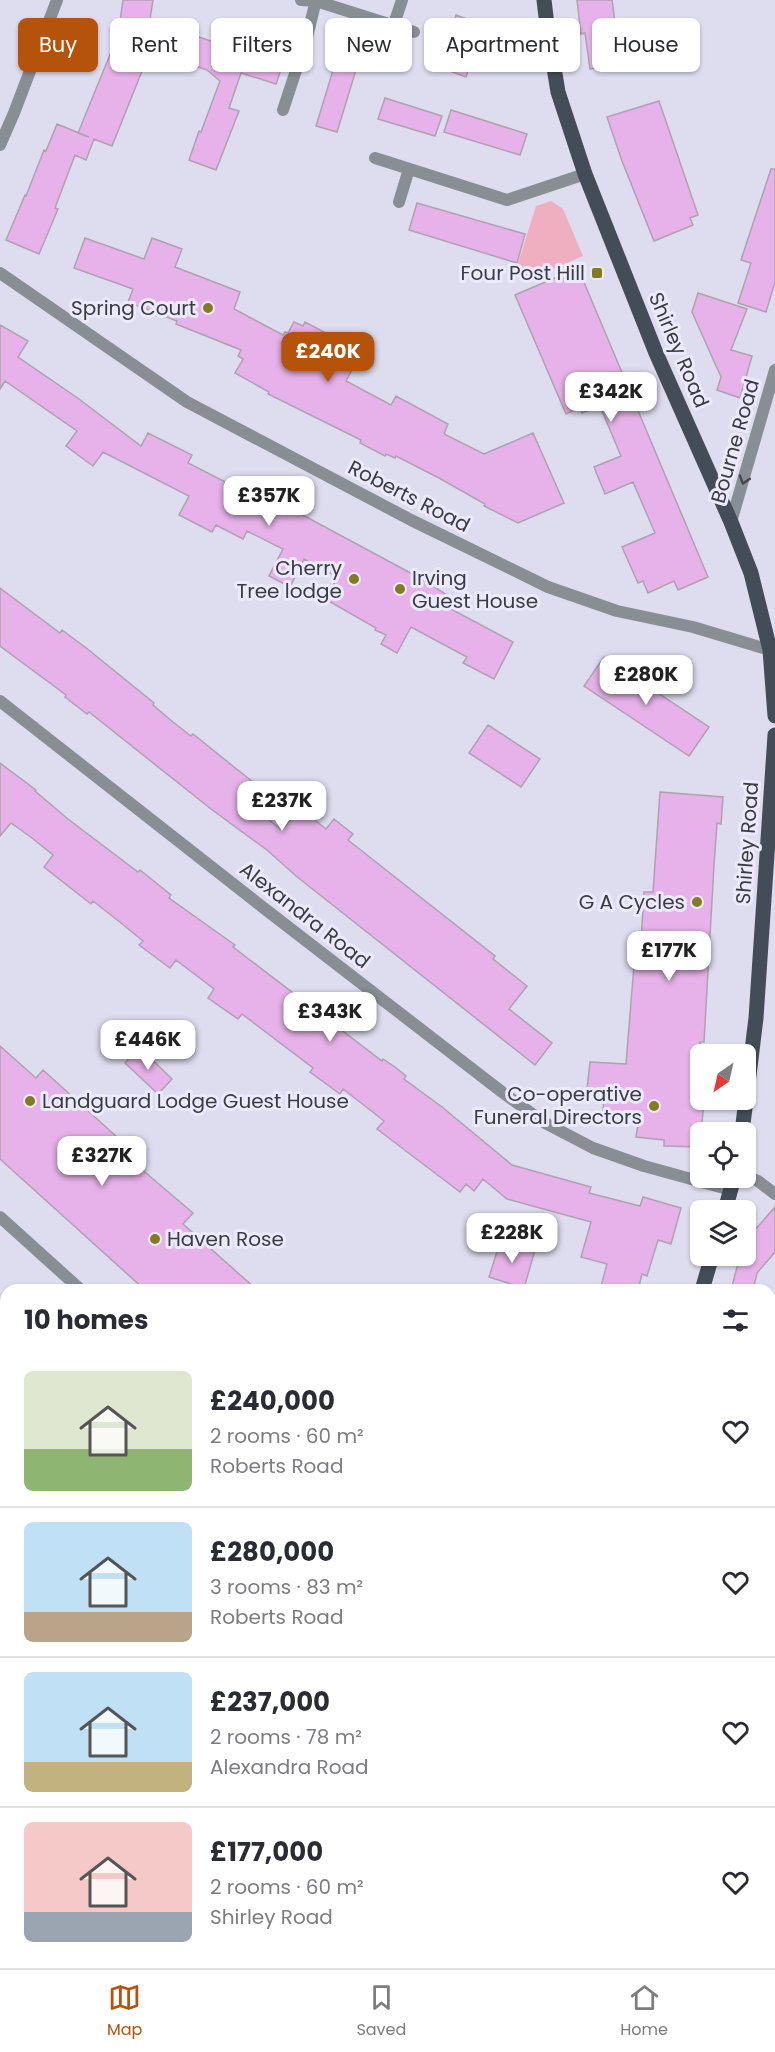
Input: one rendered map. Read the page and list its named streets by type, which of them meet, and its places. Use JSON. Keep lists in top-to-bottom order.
{
  "streets": {
    "main road": ["Shirley Road"],
    "street": ["Bourne Road", "Roberts Road", "Alexandra Road"]
  },
  "crossings": [
    ["Shirley Road", "Bourne Road"],
    ["Shirley Road", "Roberts Road"]
  ],
  "one_way": ["Bourne Road"],
  "places": {
    "transit": ["Four Post Hill"],
    "other": [
      "Spring Court",
      "Cherry Tree lodge",
      "Irving Guest House",
      "G A Cycles",
      "Landguard Lodge Guest House",
      "Co-operative Funeral Directors",
      "Haven Rose"
    ]
  },
  "north": "bottom left",
  "page": {
    "chip": [
      "Buy",
      "Rent",
      "Filters",
      "New",
      "Apartment",
      "House"
    ],
    "price": [
      "£240K",
      "£342K",
      "£357K",
      "£280K",
      "£237K",
      "£177K",
      "£343K",
      "£446K",
      "£327K",
      "£228K"
    ],
    "heading": "10 homes",
    "list": [
      {
        "name": "£240,000",
        "note": "2 rooms · 60 m² · Roberts Road"
      },
      {
        "name": "£280,000",
        "note": "3 rooms · 83 m² · Roberts Road"
      },
      {
        "name": "£237,000",
        "note": "2 rooms · 78 m² · Alexandra Road"
      },
      {
        "name": "£177,000",
        "note": "2 rooms · 60 m² · Shirley Road"
      }
    ],
    "tabs": ["Map", "Saved", "Home"]
  }
}
